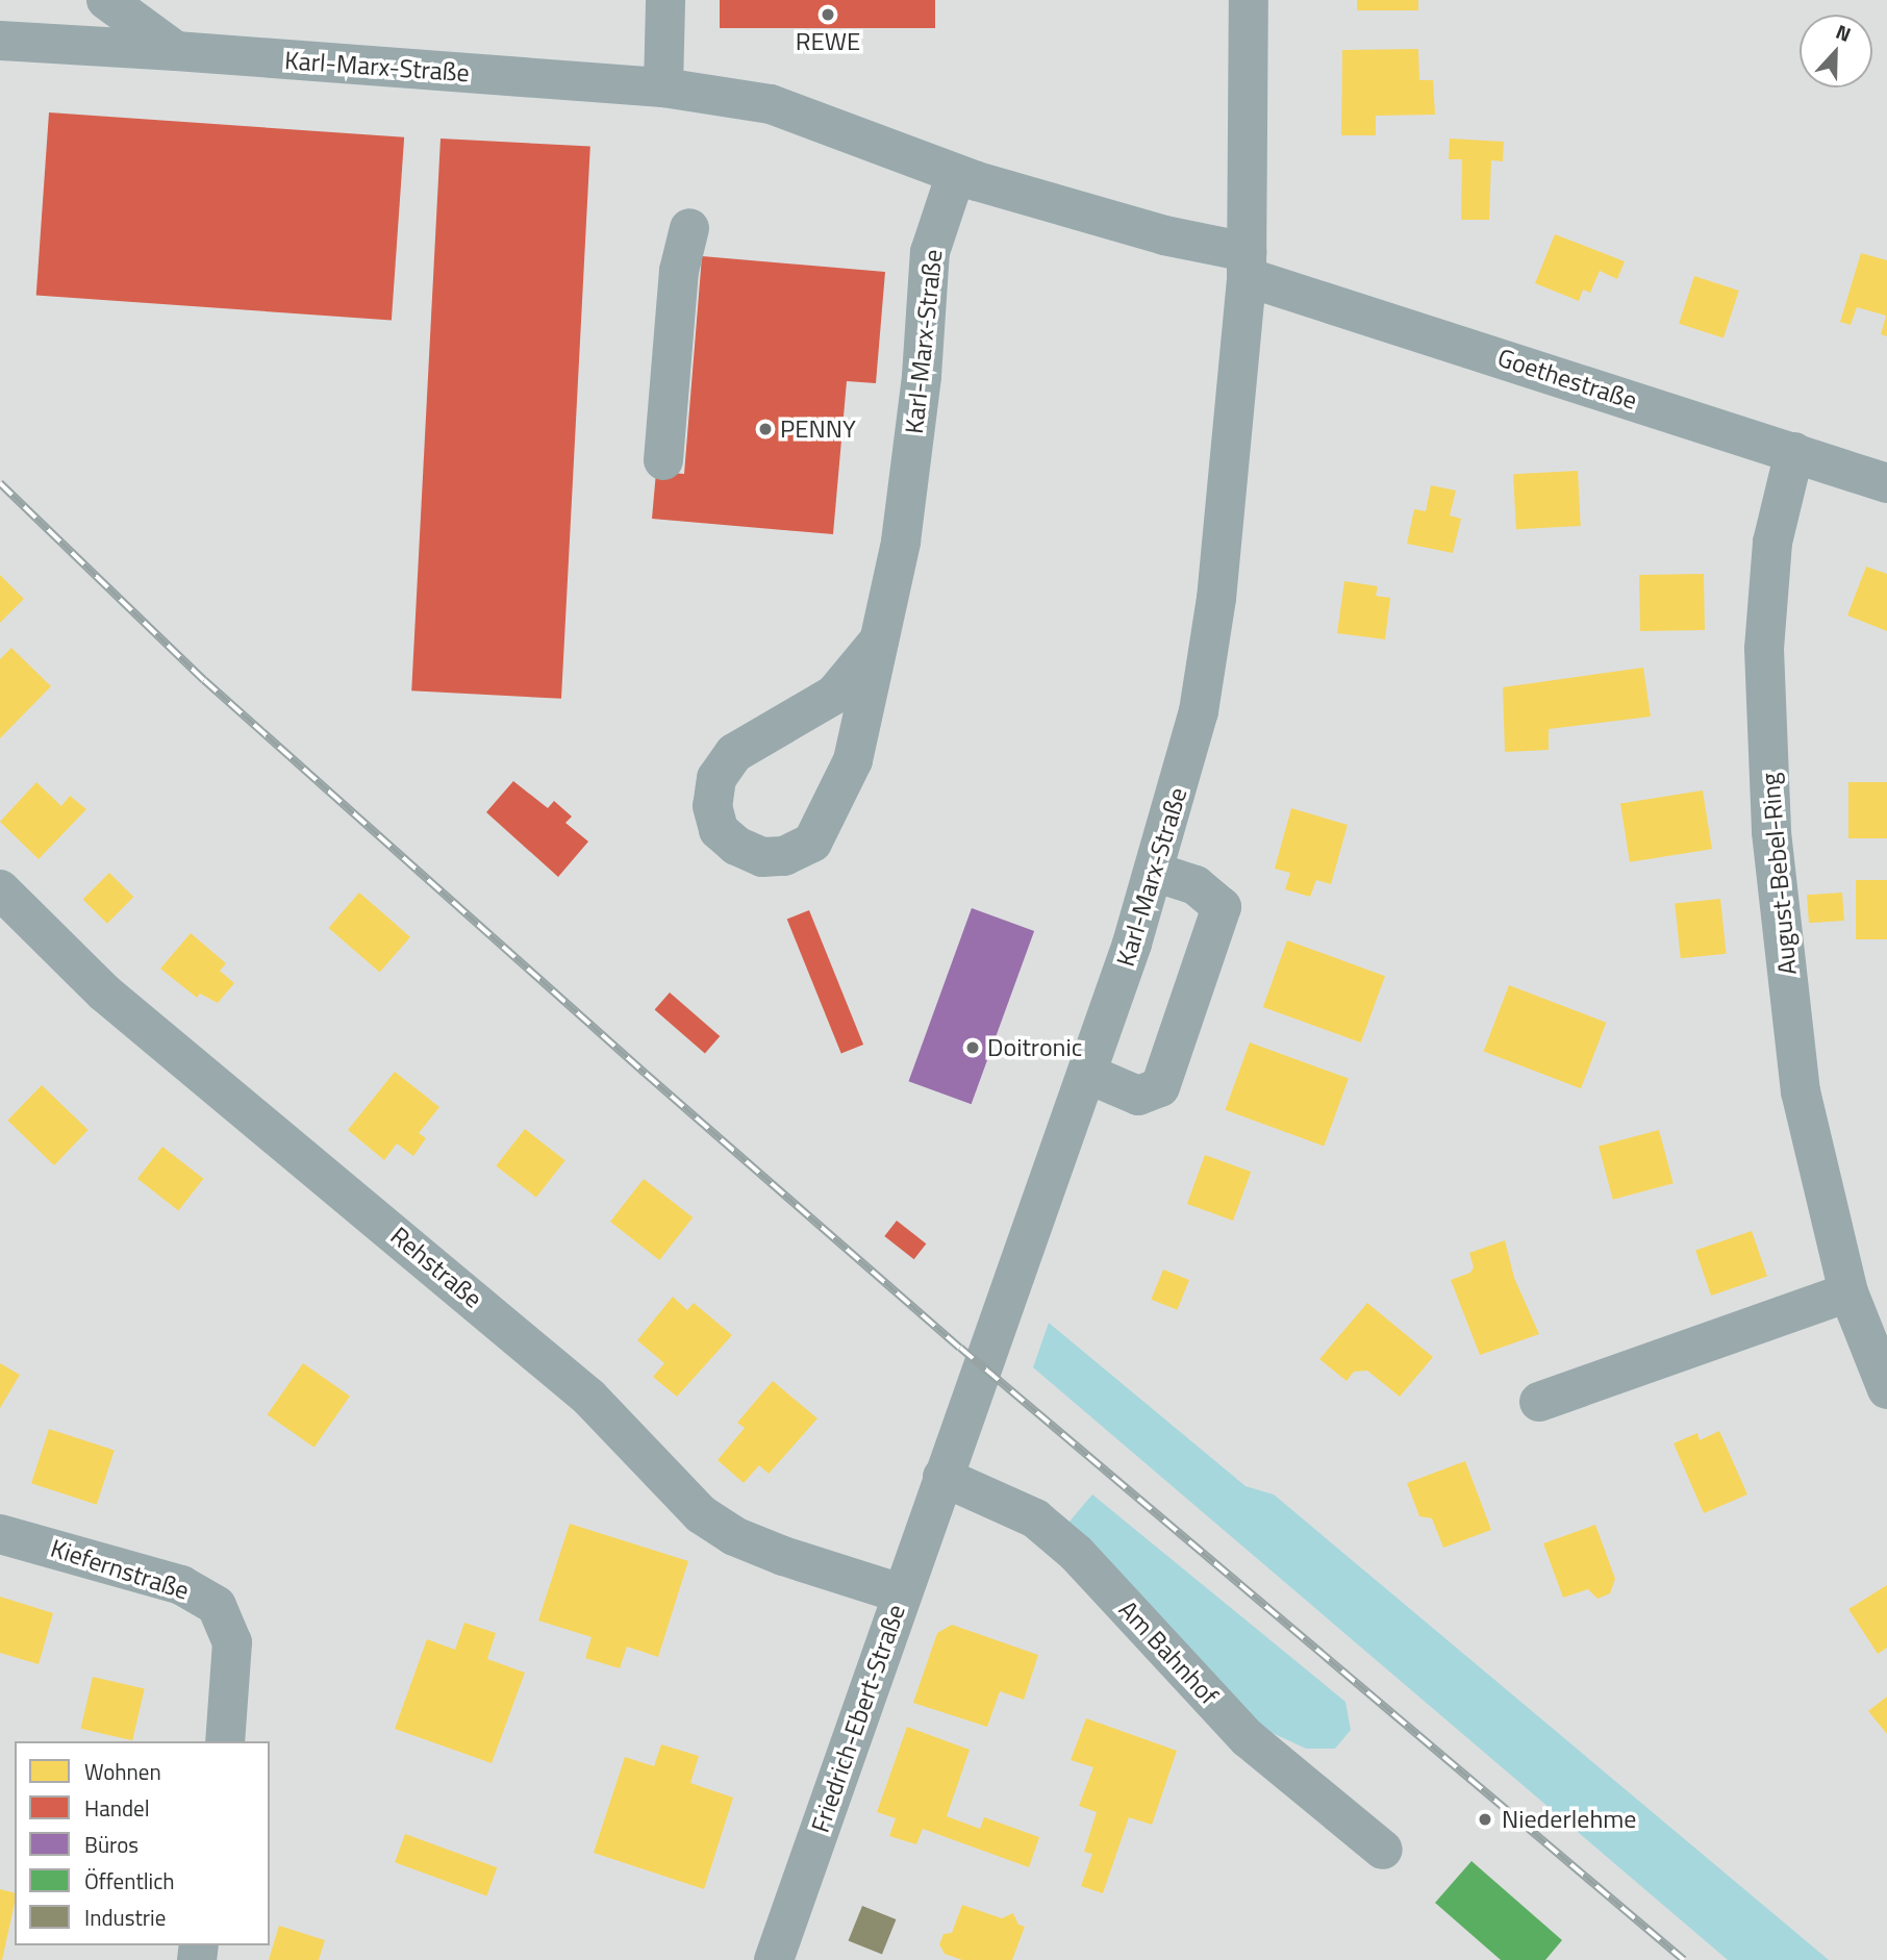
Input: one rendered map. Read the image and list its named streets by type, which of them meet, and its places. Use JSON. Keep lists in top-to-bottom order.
{
  "streets": {
    "street": [
      "Karl-Marx-Straße",
      "Goethestraße",
      "August-Bebel-Ring",
      "Rehstraße",
      "Kiefernstraße",
      "Am Bahnhof",
      "Friedrich-Ebert-Straße"
    ]
  },
  "crossings": [
    ["Karl-Marx-Straße", "Goethestraße"],
    ["Karl-Marx-Straße", "Am Bahnhof"],
    ["Karl-Marx-Straße", "Friedrich-Ebert-Straße"],
    ["Goethestraße", "August-Bebel-Ring"],
    ["Rehstraße", "Friedrich-Ebert-Straße"],
    ["Am Bahnhof", "Friedrich-Ebert-Straße"]
  ],
  "places": [
    "REWE",
    "PENNY",
    "Doitronic",
    "Niederlehme"
  ],
  "legend": [
    "Wohnen",
    "Handel",
    "Büros",
    "Öffentlich",
    "Industrie"
  ],
  "north": "top"
}
